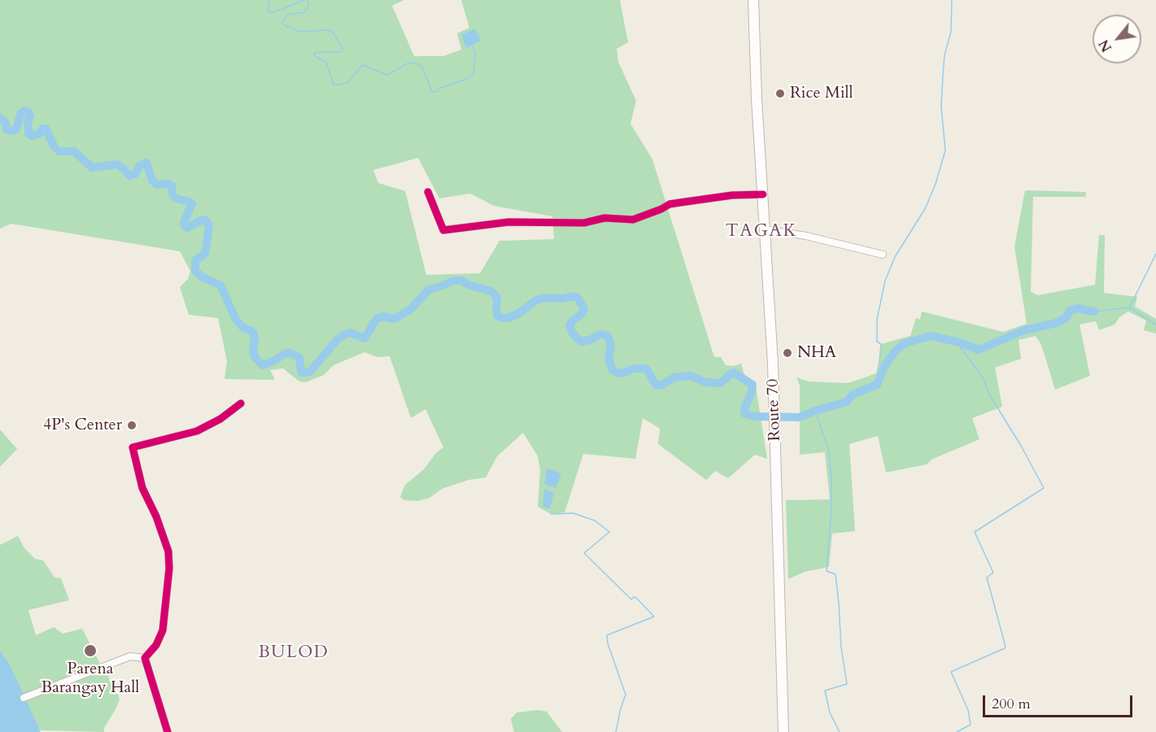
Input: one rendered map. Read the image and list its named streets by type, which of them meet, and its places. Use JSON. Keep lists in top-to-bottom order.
{
  "streets": {
    "highway": ["Route 70"]
  },
  "districts": ["TAGAK", "BULOD"],
  "places": [
    "Rice Mill",
    "NHA",
    "4P's Center",
    "Parena Barangay Hall"
  ],
  "scale_bar": "200 m",
  "north": "bottom left"
}
